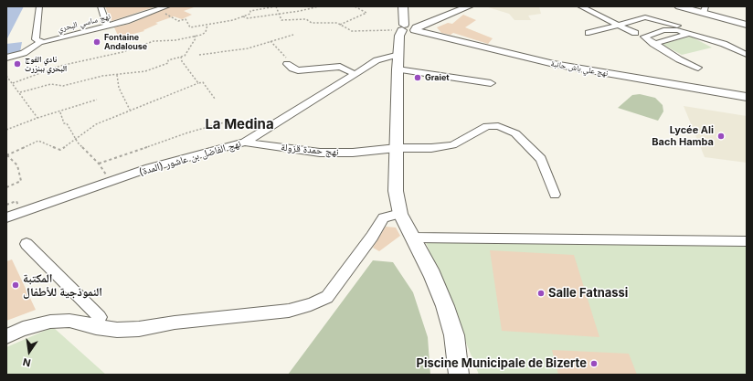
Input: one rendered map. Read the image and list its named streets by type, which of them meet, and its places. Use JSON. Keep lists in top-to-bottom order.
{
  "streets": {
    "street": [
      "نهج ساسي البحري",
      "نهج علي باش حانبة",
      "نهج حمدة قزولة",
      "نهج الفاضل بن عاشور (المدة)"
    ]
  },
  "crossings": [
    ["نهج علي باش حانبة", "نهج الفاضل بن عاشور (المدة)"],
    ["نهج حمدة قزولة", "نهج الفاضل بن عاشور (المدة)"]
  ],
  "districts": ["La Medina"],
  "places": [
    "Fontaine Andalouse",
    "نادي الفوج البحري ببنزرت",
    "Graiet",
    "Lycée Ali Bach Hamba",
    "المكتبة النموذجية للأطفال",
    "Salle Fatnassi",
    "Piscine Municipale de Bizerte"
  ],
  "north": "bottom"
}
